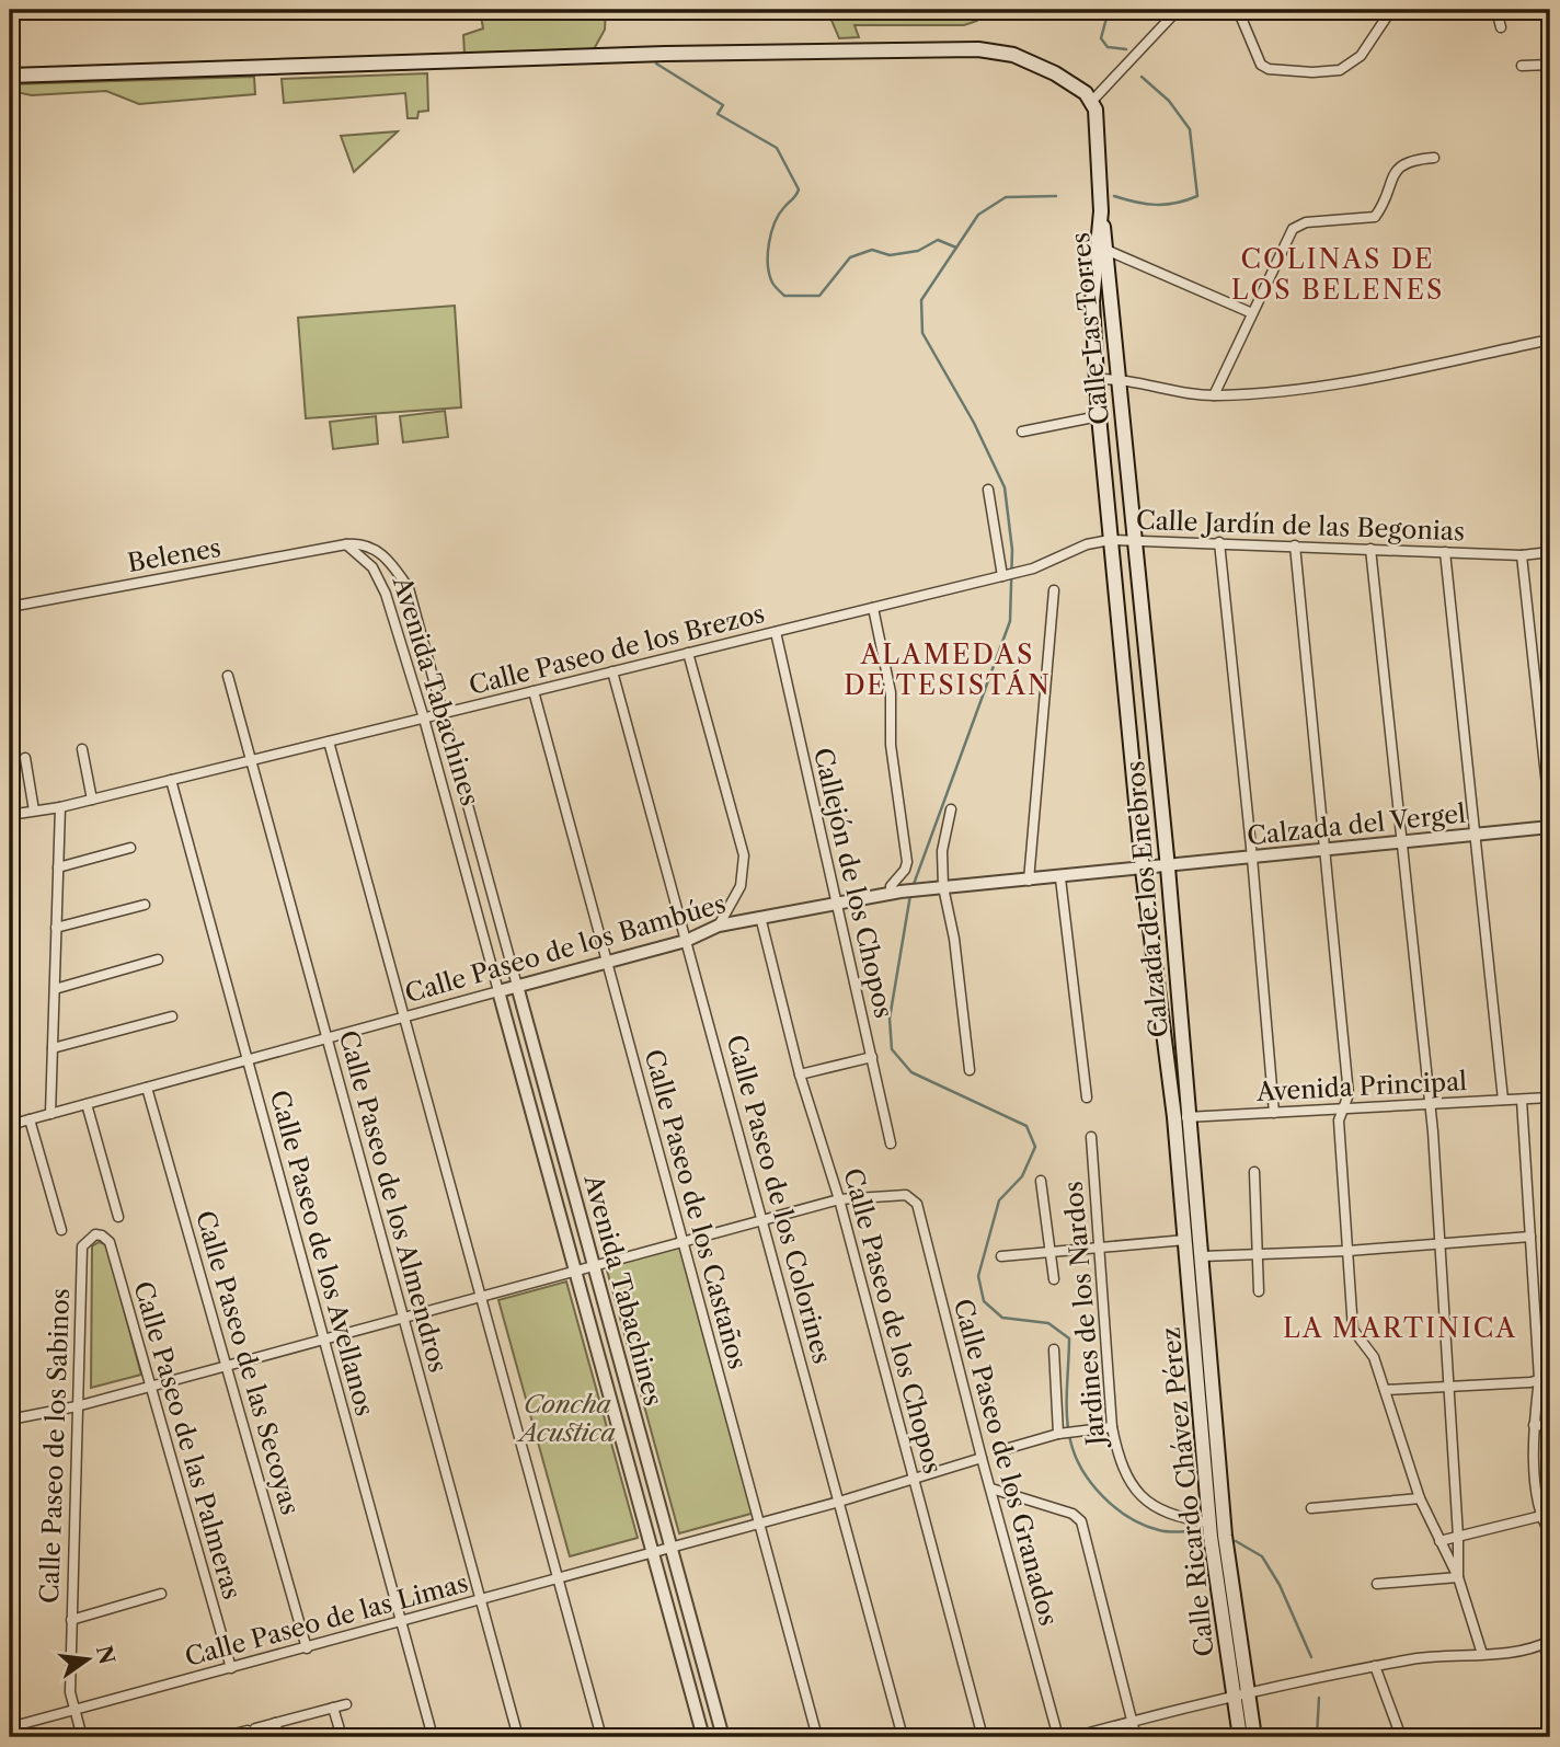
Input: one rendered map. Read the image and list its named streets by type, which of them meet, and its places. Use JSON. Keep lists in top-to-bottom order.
{
  "streets": {
    "main road": ["Calle Las Torres", "Calzada de los Enebros", "Calle Ricardo Chávez Pérez"],
    "street": [
      "Calle Jardín de las Begonias",
      "Belenes",
      "Calle Paseo de los Brezos",
      "Avenida Tabachines",
      "Calzada del Vergel",
      "Callejón de los Chopos",
      "Calle Paseo de los Bambúes",
      "Avenida Principal",
      "Calle Paseo de los Colorines",
      "Calle Paseo de los Almendros",
      "Calle Paseo de los Castaños",
      "Calle Paseo de los Avellanos",
      "Jardines de los Nardos",
      "Calle Paseo de los Chopos",
      "Calle Paseo de las Secoyas",
      "Calle Paseo de las Palmeras",
      "Calle Paseo de los Sabinos",
      "Calle Paseo de los Granados",
      "Calle Paseo de las Limas"
    ]
  },
  "crossings": [
    ["Calle Las Torres", "Calle Jardín de las Begonias"],
    ["Calle Las Torres", "Calzada de los Enebros"],
    ["Calle Jardín de las Begonias", "Calle Paseo de los Brezos"],
    ["Calle Jardín de las Begonias", "Calzada de los Enebros"],
    ["Belenes", "Avenida Tabachines"],
    ["Calle Paseo de los Brezos", "Avenida Tabachines"],
    ["Calle Paseo de los Brezos", "Callejón de los Chopos"],
    ["Calle Paseo de los Brezos", "Calle Paseo de los Colorines"],
    ["Calle Paseo de los Brezos", "Calle Paseo de los Almendros"],
    ["Calle Paseo de los Brezos", "Calle Paseo de los Castaños"],
    ["Calle Paseo de los Brezos", "Calle Paseo de los Avellanos"],
    ["Avenida Tabachines", "Calle Paseo de los Bambúes"],
    ["Avenida Tabachines", "Calle Paseo de las Limas"],
    ["Calzada del Vergel", "Calzada de los Enebros"],
    ["Calzada del Vergel", "Calle Paseo de los Bambúes"],
    ["Callejón de los Chopos", "Calle Paseo de los Bambúes"],
    ["Calzada de los Enebros", "Calle Paseo de los Bambúes"],
    ["Calzada de los Enebros", "Avenida Principal"],
    ["Calzada de los Enebros", "Calle Ricardo Chávez Pérez"],
    ["Calle Paseo de los Bambúes", "Calle Paseo de los Colorines"],
    ["Calle Paseo de los Bambúes", "Calle Paseo de los Almendros"],
    ["Calle Paseo de los Bambúes", "Calle Paseo de los Castaños"],
    ["Calle Paseo de los Bambúes", "Calle Paseo de los Avellanos"],
    ["Calle Paseo de los Bambúes", "Calle Paseo de los Chopos"],
    ["Calle Paseo de los Bambúes", "Calle Paseo de las Secoyas"],
    ["Calle Paseo de los Colorines", "Calle Paseo de las Limas"],
    ["Calle Paseo de los Almendros", "Calle Paseo de las Limas"],
    ["Calle Paseo de los Castaños", "Calle Paseo de las Limas"],
    ["Calle Paseo de los Avellanos", "Calle Paseo de las Limas"],
    ["Jardines de los Nardos", "Calle Ricardo Chávez Pérez"],
    ["Calle Paseo de los Chopos", "Calle Paseo de los Granados"],
    ["Calle Paseo de los Chopos", "Calle Paseo de las Limas"],
    ["Calle Paseo de las Secoyas", "Calle Paseo de las Limas"],
    ["Calle Paseo de las Palmeras", "Calle Paseo de los Sabinos"],
    ["Calle Paseo de las Palmeras", "Calle Paseo de las Limas"],
    ["Calle Paseo de los Sabinos", "Calle Paseo de las Limas"],
    ["Calle Paseo de los Granados", "Calle Paseo de las Limas"]
  ],
  "districts": ["COLINAS DE LOS BELENES", "ALAMEDAS DE TESISTÁN", "LA MARTINICA"],
  "parks": ["Concha Acustica"],
  "north": "right"
}
